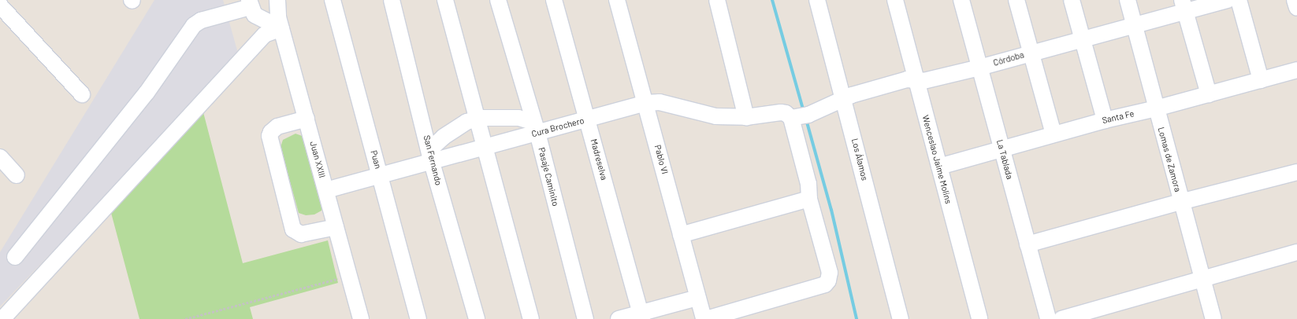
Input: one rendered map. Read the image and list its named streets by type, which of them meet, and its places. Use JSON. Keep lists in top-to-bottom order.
{
  "streets": {
    "street": [
      "Córdoba",
      "Santa Fe",
      "Cura Brochero",
      "Juan XXIII",
      "Puan",
      "Madreselva",
      "Pablo VI",
      "Los Álamos",
      "Wenceslao Jaime Molins",
      "La Tablada",
      "Lomas de Zamora",
      "San Fernando",
      "Pasaje Caminito"
    ]
  },
  "crossings": [
    ["Córdoba", "Cura Brochero"],
    ["Córdoba", "Los Álamos"],
    ["Córdoba", "Wenceslao Jaime Molins"],
    ["Córdoba", "La Tablada"],
    ["Córdoba", "Lomas de Zamora"],
    ["Santa Fe", "Wenceslao Jaime Molins"],
    ["Santa Fe", "La Tablada"],
    ["Santa Fe", "Lomas de Zamora"],
    ["Cura Brochero", "Juan XXIII"],
    ["Cura Brochero", "Puan"],
    ["Cura Brochero", "Madreselva"],
    ["Cura Brochero", "Pablo VI"],
    ["Cura Brochero", "San Fernando"],
    ["Cura Brochero", "Pasaje Caminito"]
  ]
}
